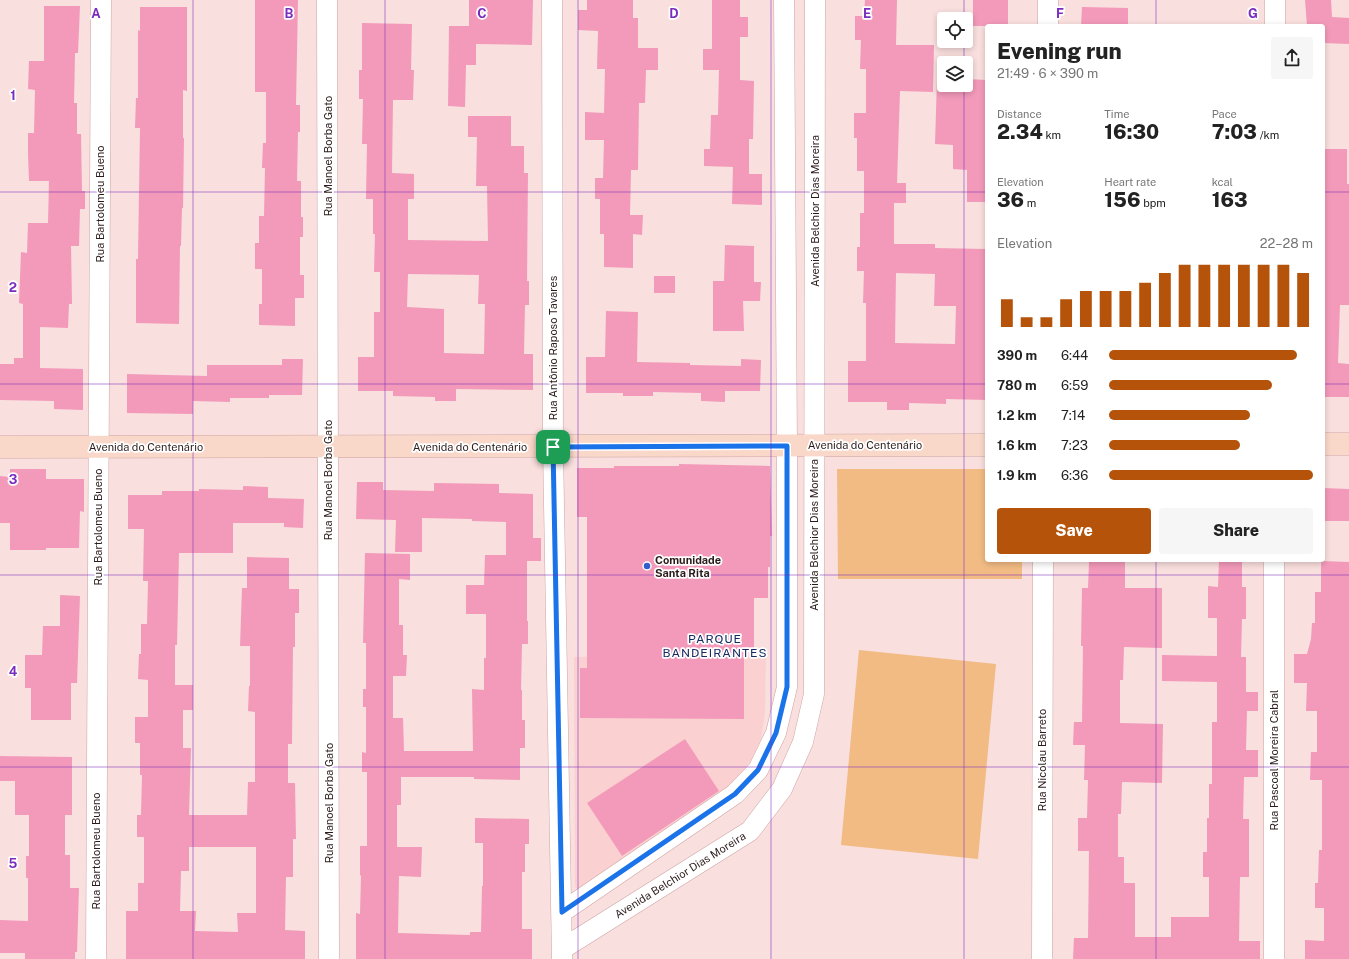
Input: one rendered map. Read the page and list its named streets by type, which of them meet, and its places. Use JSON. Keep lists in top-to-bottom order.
{
  "streets": {
    "street": [
      "Rua Manoel Borba Gato",
      "Rua Bartolomeu Bueno",
      "Avenida Belchior Dias Moreira",
      "Rua Antônio Raposo Tavares",
      "Avenida do Centenário",
      "Rua Nicolau Barreto",
      "Rua Pascoal Moreira Cabral"
    ]
  },
  "crossings": [
    ["Rua Manoel Borba Gato", "Avenida do Centenário"],
    ["Rua Bartolomeu Bueno", "Avenida do Centenário"],
    ["Avenida Belchior Dias Moreira", "Rua Antônio Raposo Tavares"],
    ["Avenida Belchior Dias Moreira", "Avenida do Centenário"],
    ["Rua Antônio Raposo Tavares", "Avenida do Centenário"]
  ],
  "districts": ["PARQUE BANDEIRANTES"],
  "places": ["Comunidade Santa Rita"],
  "page": {
    "heading": ["Evening run", "21:49 · 6 × 390 m"],
    "stats": [
      ["Distance", "2.34 km"],
      ["Time", "16:30"],
      ["Pace", "7:03 /km"],
      ["Elevation", "36 m"],
      ["Heart rate", "156 bpm"],
      ["kcal", "163"]
    ],
    "chart": ["Elevation", "22–28 m"],
    "list": [
      {
        "name": "390 m",
        "note": "6:44"
      },
      {
        "name": "780 m",
        "note": "6:59"
      },
      {
        "name": "1.2 km",
        "note": "7:14"
      },
      {
        "name": "1.6 km",
        "note": "7:23"
      },
      {
        "name": "1.9 km",
        "note": "6:36"
      }
    ],
    "buttons": ["Save", "Share"]
  },
  "grid": {
    "columns": [
      "A",
      "B",
      "C",
      "D",
      "E",
      "F",
      "G"
    ],
    "rows": [
      "1",
      "2",
      "3",
      "4",
      "5"
    ]
  }
}
